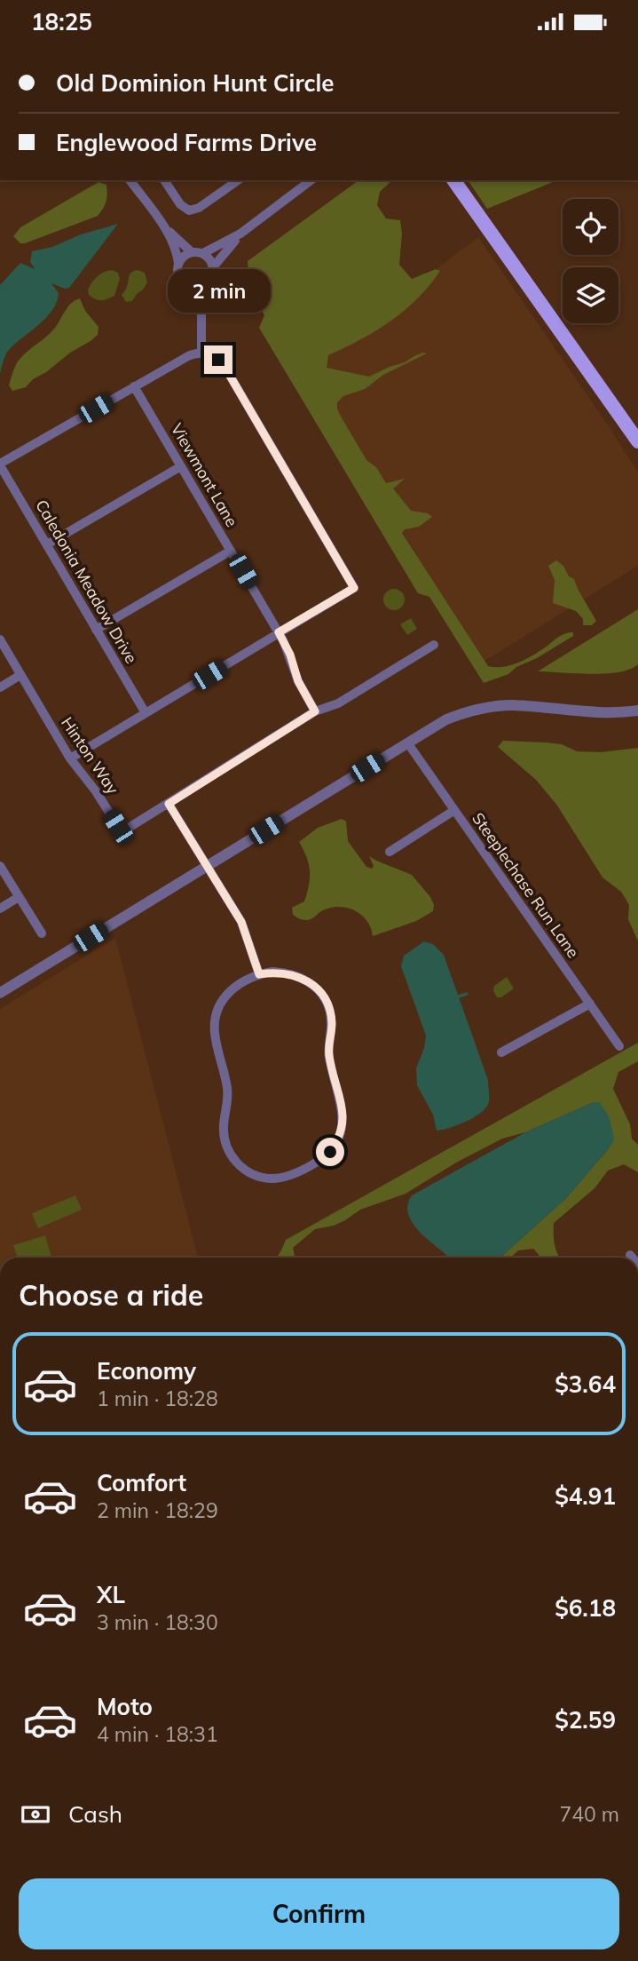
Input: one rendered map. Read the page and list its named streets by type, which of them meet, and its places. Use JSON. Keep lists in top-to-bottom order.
{
  "streets": {
    "street": [
      "Viewmont Lane",
      "Caledonia Meadow Drive",
      "Hinton Way",
      "Steeplechase Run Lane"
    ]
  },
  "crossings": [
    ["Viewmont Lane", "Hinton Way"]
  ],
  "page": {
    "status": "18:25",
    "banner": ["Old Dominion Hunt Circle", "Englewood Farms Drive"],
    "bubble": "2 min",
    "heading": "Choose a ride",
    "list": [
      {
        "name": "Economy",
        "note": "1 min · 18:28",
        "value": "$3.64"
      },
      {
        "name": "Comfort",
        "note": "2 min · 18:29",
        "value": "$4.91"
      },
      {
        "name": "XL",
        "note": "3 min · 18:30",
        "value": "$6.18"
      },
      {
        "name": "Moto",
        "note": "4 min · 18:31",
        "value": "$2.59"
      }
    ],
    "pay": ["Cash", "740 m"],
    "buttons": "Confirm"
  }
}
